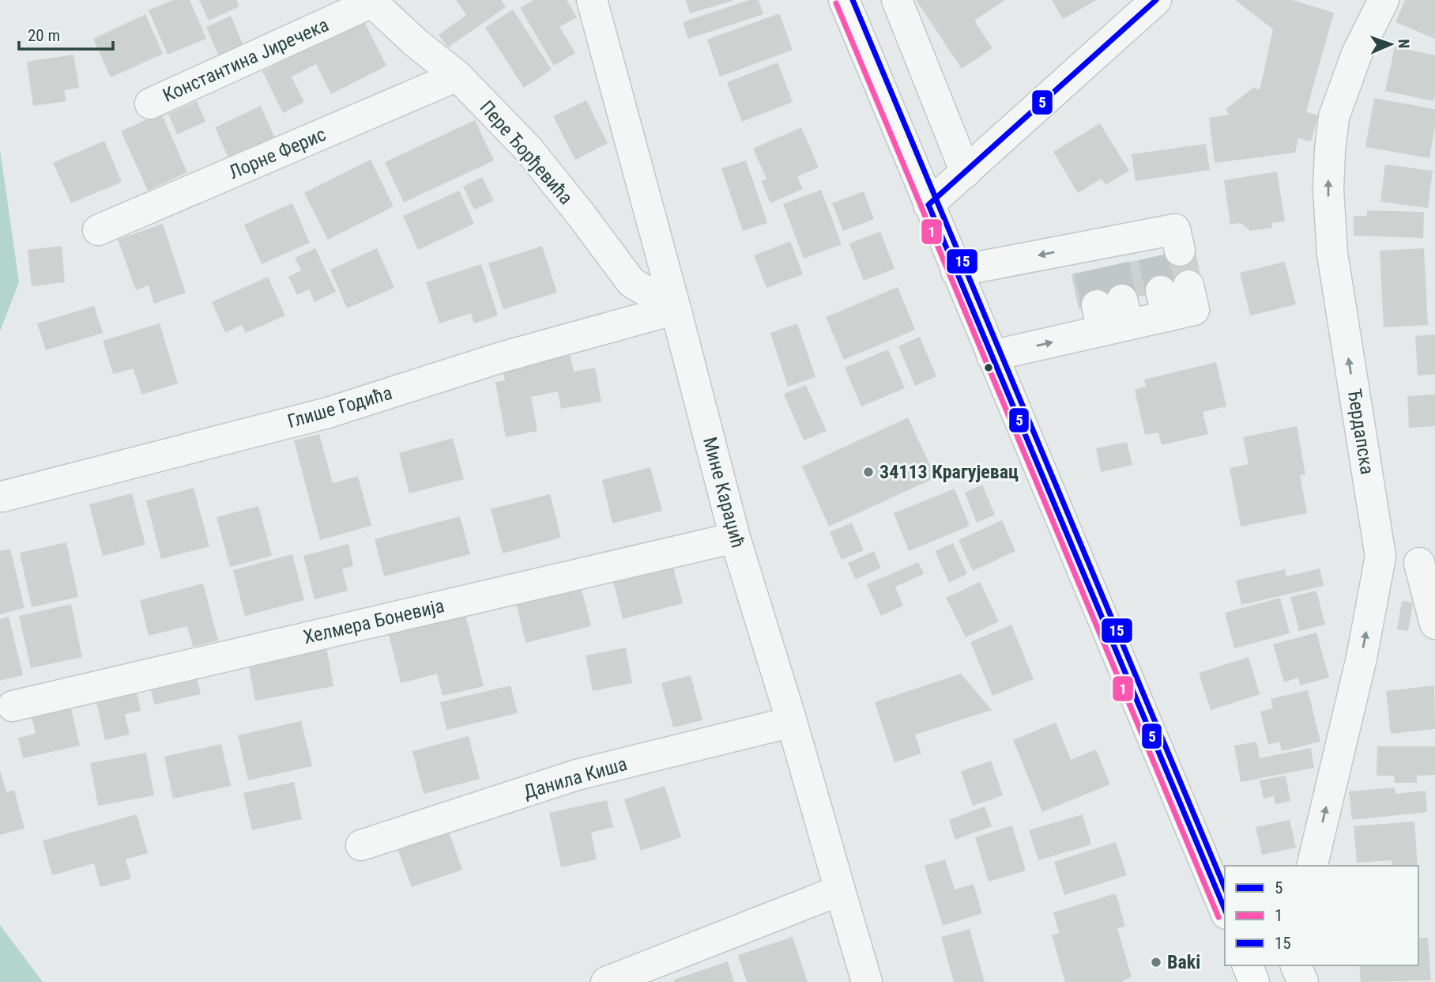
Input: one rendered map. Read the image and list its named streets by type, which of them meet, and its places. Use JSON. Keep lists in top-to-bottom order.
{
  "streets": {
    "street": [
      "Константина Јиречека",
      "Пере Ђорђевића",
      "Лорне Ферис",
      "Глише Годића",
      "Ђердапска",
      "Мине Караџић",
      "Хелмера Боневија",
      "Данила Киша"
    ]
  },
  "crossings": [
    ["Константина Јиречека", "Пере Ђорђевића"],
    ["Пере Ђорђевића", "Лорне Ферис"],
    ["Пере Ђорђевића", "Глише Годића"],
    ["Пере Ђорђевића", "Мине Караџић"],
    ["Глише Годића", "Мине Караџић"],
    ["Мине Караџић", "Хелмера Боневија"],
    ["Мине Караџић", "Данила Киша"]
  ],
  "one_way": ["Ђердапска"],
  "places": ["34113 Крагујевац", "Baki"],
  "lines": ["transit line 5", "transit line 15", "transit line 1"],
  "legend": ["5", "1", "15"],
  "scale_bar": "20 m",
  "north": "right"
}
